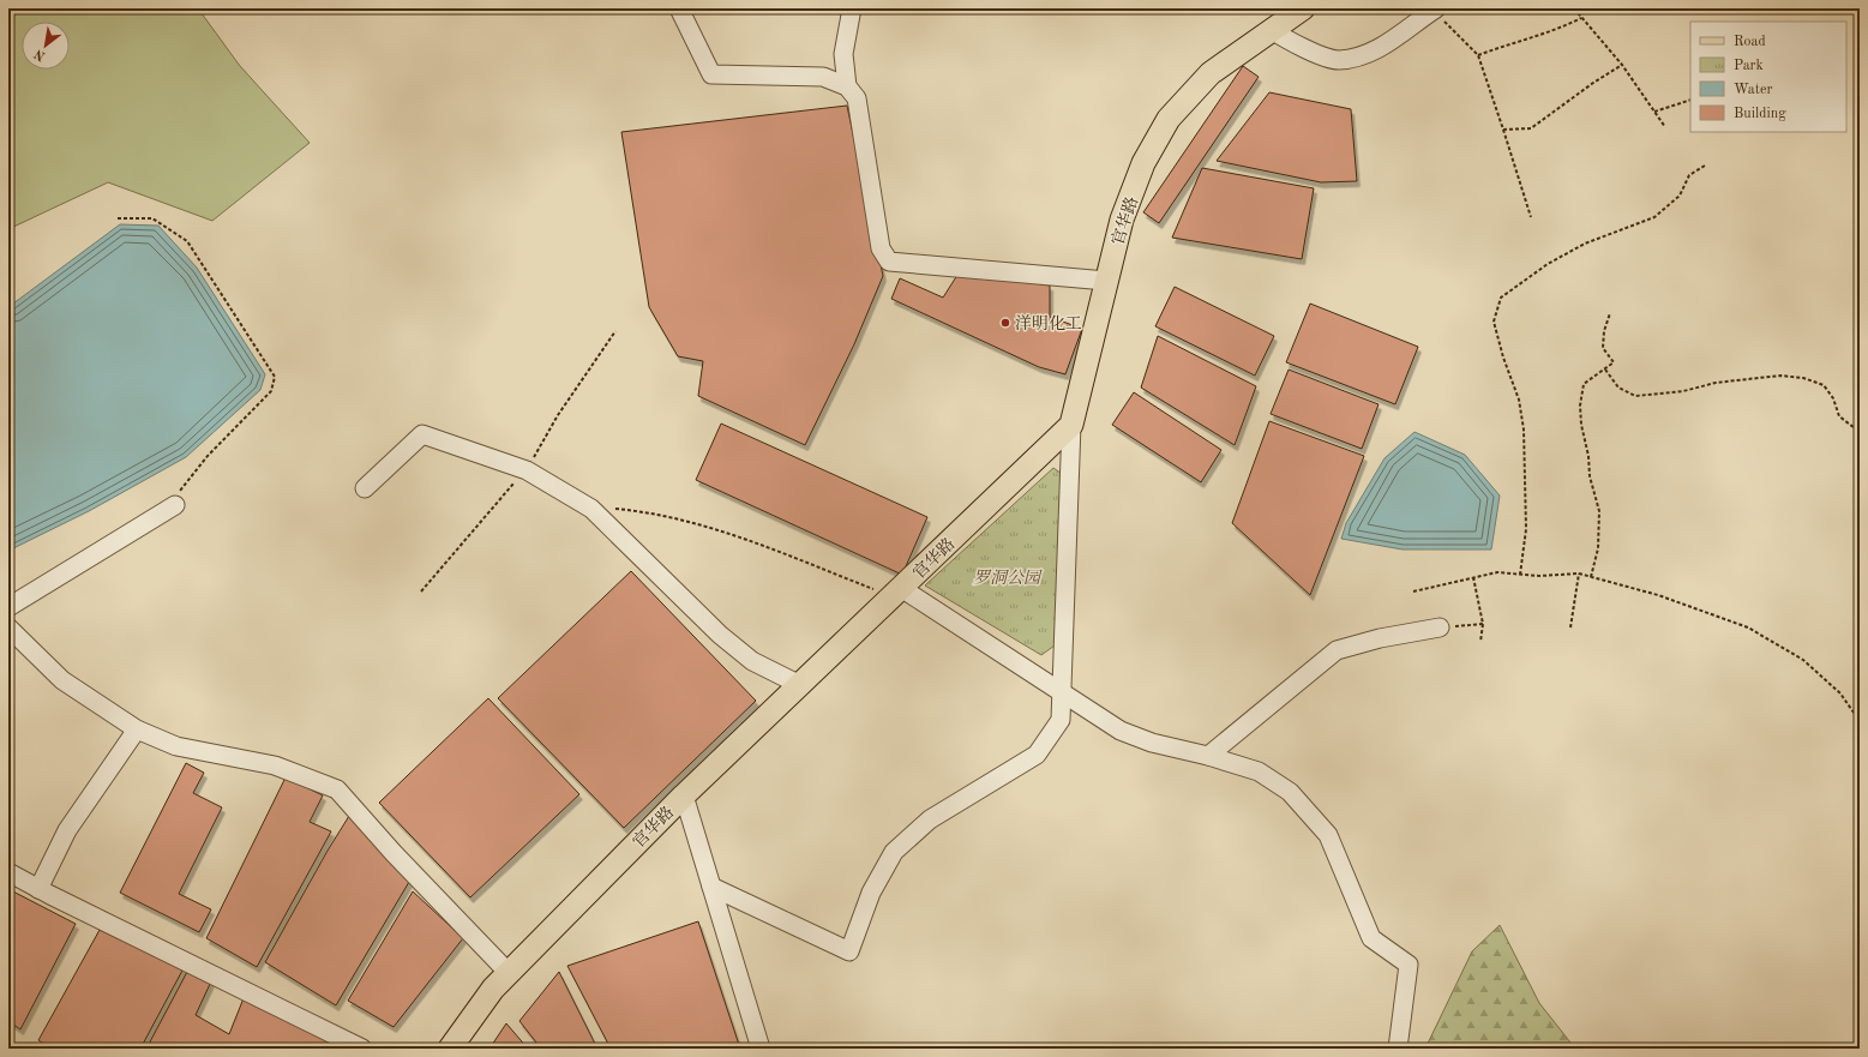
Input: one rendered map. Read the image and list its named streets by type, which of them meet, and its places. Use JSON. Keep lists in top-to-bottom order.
{
  "streets": {
    "main road": ["官华路"]
  },
  "parks": ["罗洞公园"],
  "places": ["洋明化工"],
  "legend": [
    "Road",
    "Park",
    "Water",
    "Building"
  ],
  "north": "bottom left"
}
